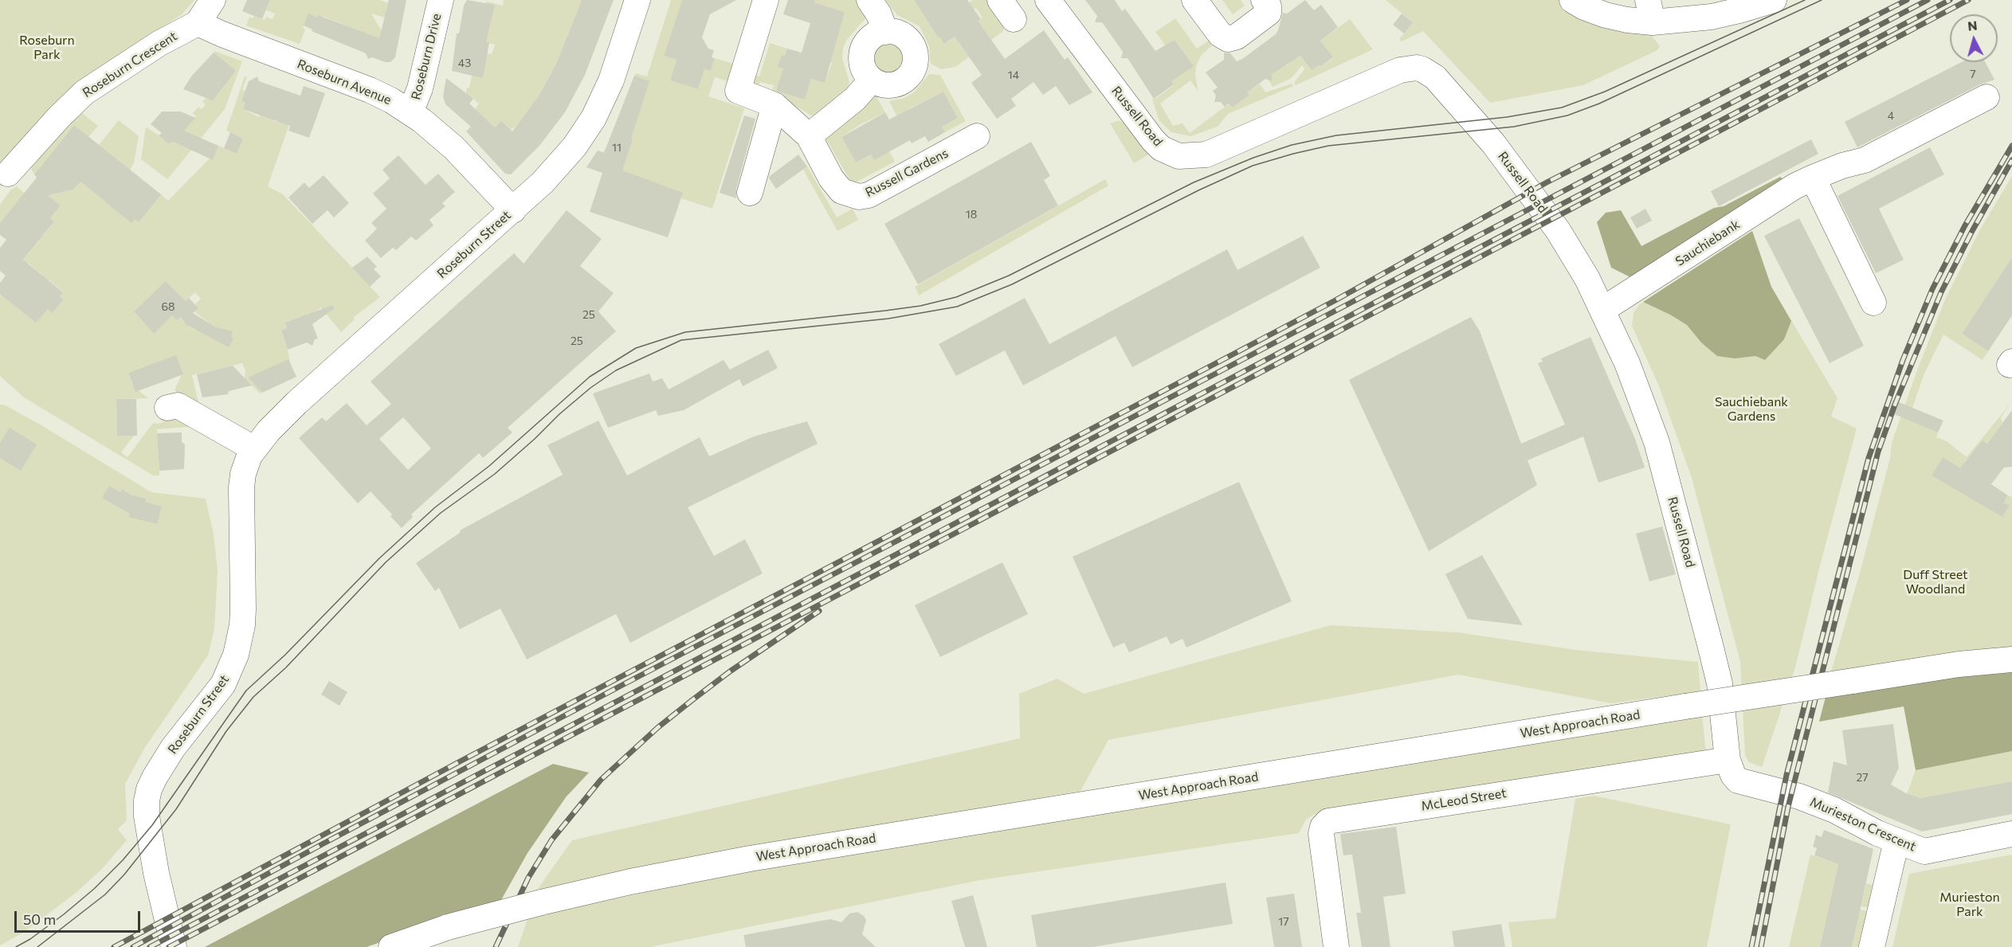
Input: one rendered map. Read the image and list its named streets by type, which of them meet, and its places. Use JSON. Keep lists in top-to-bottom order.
{
  "streets": {
    "street": [
      "Roseburn Drive",
      "Roseburn Crescent",
      "Roseburn Avenue",
      "Russell Road",
      "Russell Gardens",
      "Sauchiebank",
      "Roseburn Street",
      "West Approach Road",
      "McLeod Street",
      "Murieston Crescent"
    ]
  },
  "crossings": [
    ["Roseburn Drive", "Roseburn Avenue"],
    ["Roseburn Crescent", "Roseburn Avenue"],
    ["Roseburn Avenue", "Roseburn Street"],
    ["Russell Road", "Sauchiebank"],
    ["Russell Road", "McLeod Street"],
    ["Russell Road", "Murieston Crescent"],
    ["McLeod Street", "Murieston Crescent"]
  ],
  "parks": [
    "Roseburn Park",
    "Sauchiebank Gardens",
    "Duff Street Woodland",
    "Murieston Park"
  ],
  "house_numbers": [
    "43",
    "7",
    "14",
    "4",
    "11",
    "18",
    "68",
    "25",
    "25",
    "27",
    "17"
  ],
  "scale_bar": "50 m",
  "north": "top"
}
